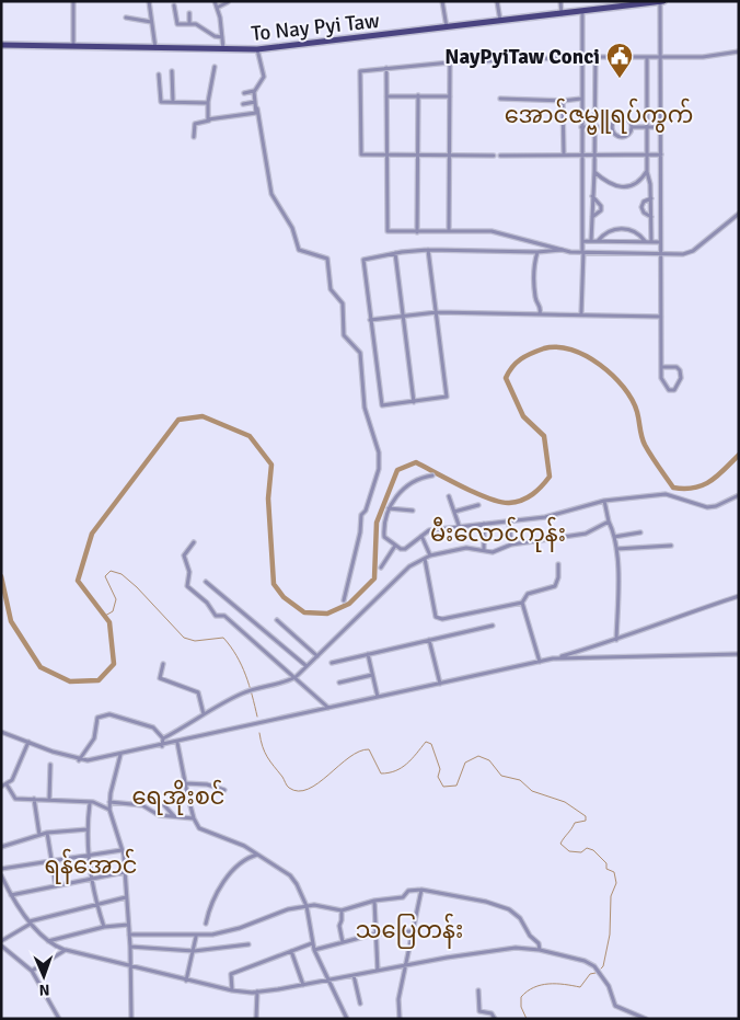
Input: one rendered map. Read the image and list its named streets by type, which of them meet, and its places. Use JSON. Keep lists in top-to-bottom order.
{
  "streets": {
    "main road": ["To Nay Pyi Taw"]
  },
  "districts": [
    "အောင်ဇမ္ဗူရပ်ကွက်",
    "မီးလောင်ကုန်း",
    "ရေအိုးစင်",
    "ရန်အောင်",
    "သပြေတန်း"
  ],
  "places": {
    "public building": ["NayPyiTaw Conci"]
  },
  "north": "bottom"
}
